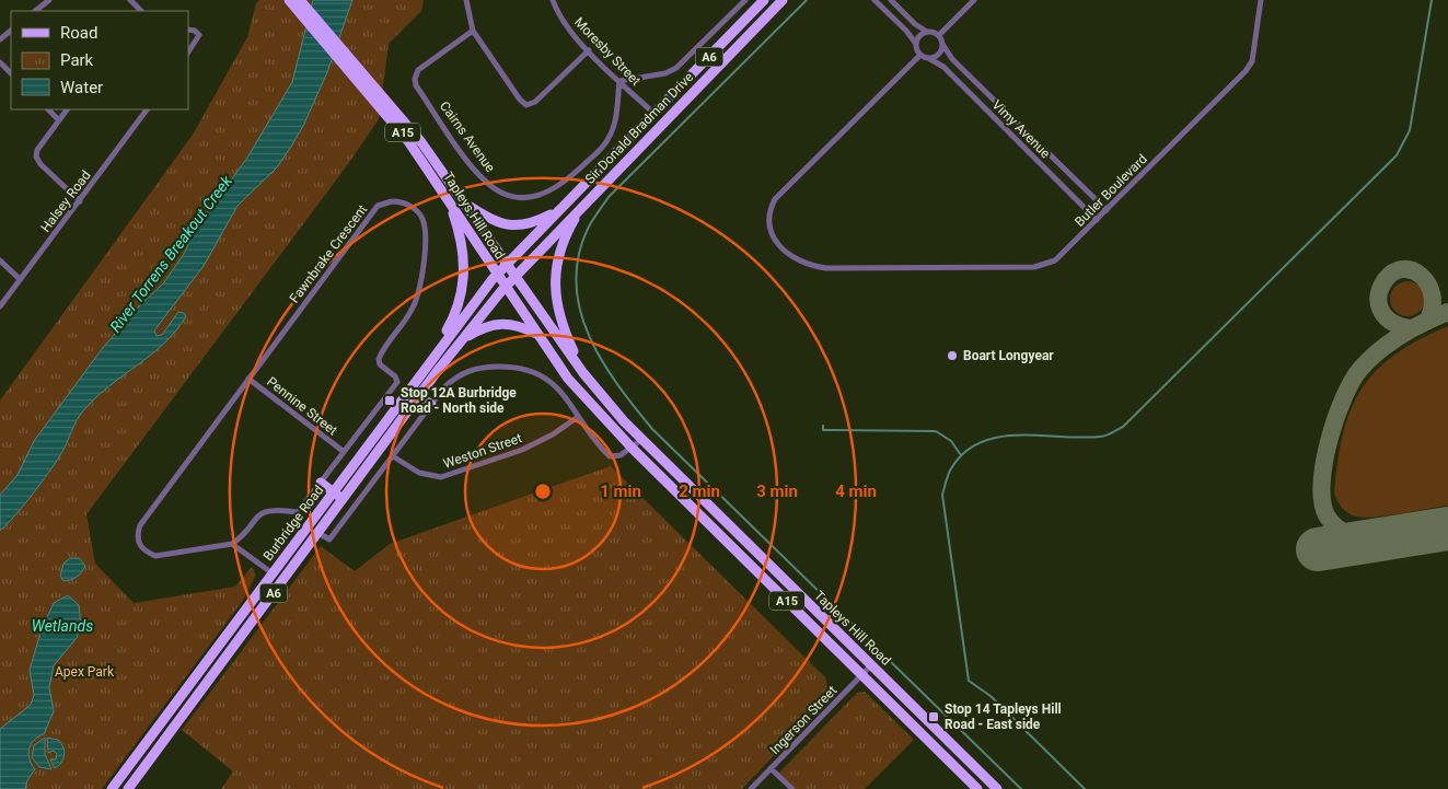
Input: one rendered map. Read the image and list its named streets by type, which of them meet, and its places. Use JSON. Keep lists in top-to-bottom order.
{
  "streets": {
    "main road": [
      "A6",
      "Sir Donald Bradman Drive",
      "A15",
      "Tapleys Hill Road",
      "Burbridge Road"
    ],
    "street": [
      "Moresby Street",
      "Vimy Avenue",
      "Cairns Avenue",
      "Butler Boulevard",
      "Halsey Road",
      "Fawnbrake Crescent",
      "Pennine Street",
      "Weston Street",
      "Ingerson Street"
    ]
  },
  "crossings": [
    ["Moresby Street", "Sir Donald Bradman Drive"],
    ["Moresby Street", "Cairns Avenue"],
    ["A6", "Sir Donald Bradman Drive"],
    ["A6", "Tapleys Hill Road"],
    ["A6", "Burbridge Road"],
    ["Sir Donald Bradman Drive", "Cairns Avenue"],
    ["Sir Donald Bradman Drive", "Tapleys Hill Road"],
    ["Vimy Avenue", "Butler Boulevard"],
    ["Tapleys Hill Road", "Burbridge Road"],
    ["Tapleys Hill Road", "Ingerson Street"],
    ["Fawnbrake Crescent", "Pennine Street"],
    ["Weston Street", "Burbridge Road"]
  ],
  "water": ["River Torrens Breakout Creek", "Wetlands"],
  "parks": ["Apex Park"],
  "places": {
    "other": ["Boart Longyear"],
    "transit": ["Stop 12A Burbridge Road - North side", "Stop 14 Tapleys Hill Road - East side"]
  },
  "legend": ["Road", "Park", "Water"],
  "rings": [
    "1 min",
    "2 min",
    "3 min",
    "4 min"
  ]
}
